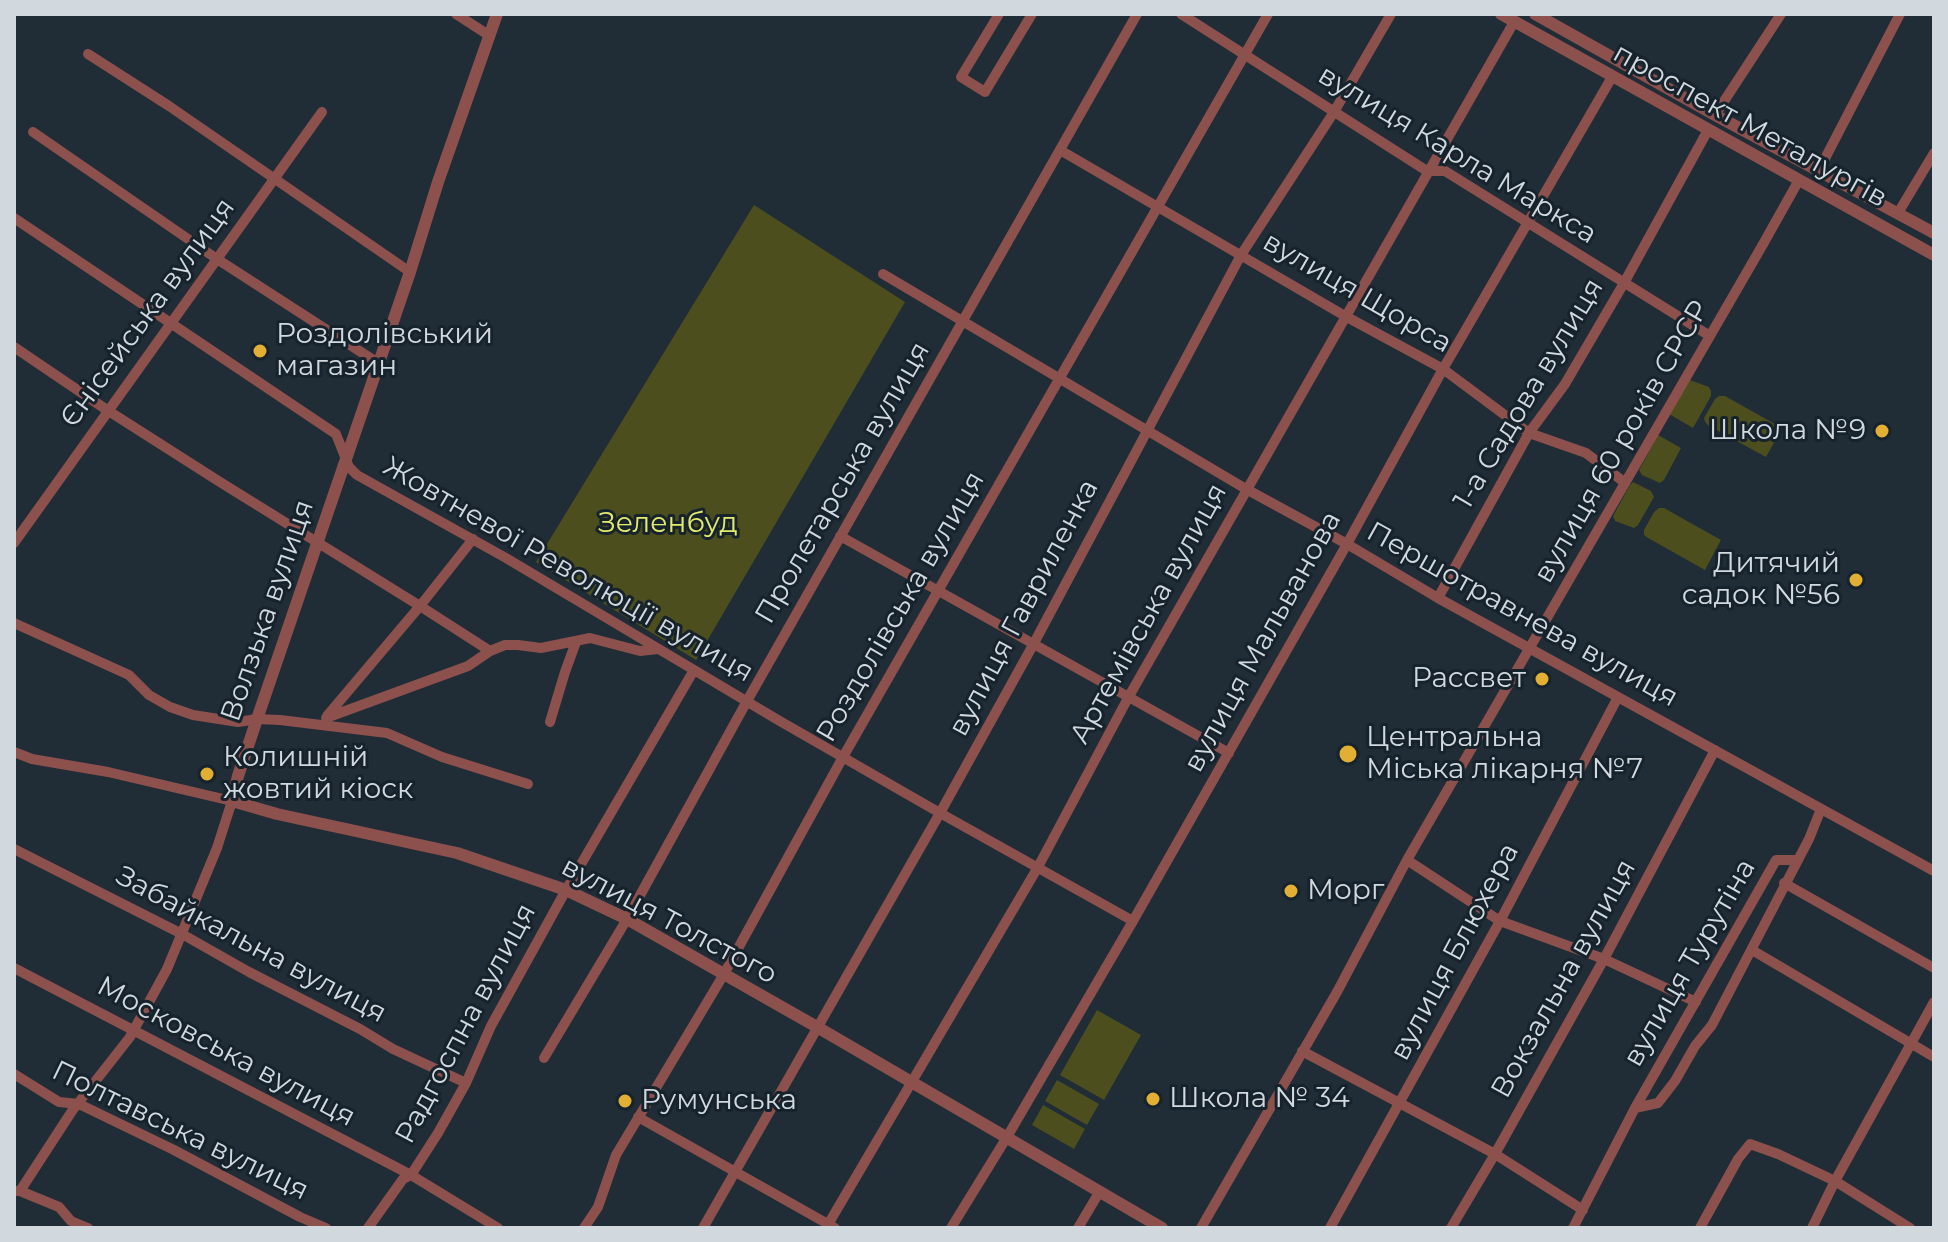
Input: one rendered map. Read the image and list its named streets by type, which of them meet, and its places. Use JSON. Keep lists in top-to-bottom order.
{
  "streets": {
    "street": [
      "проспект Металургів",
      "вулиця Карла Маркса",
      "вулиця Щорса",
      "Єнісейська вулиця",
      "1-а Садова вулиця",
      "вулиця 60 років СРСР",
      "Пролетарська вулиця",
      "Жовтневої Революції вулиця",
      "Роздолівська вулиця",
      "вулиця Гавриленка",
      "Волзька вулиця",
      "Артемівська вулиця",
      "Першотравнева вулиця",
      "вулиця Мальванова",
      "вулиця Толстого",
      "Забайкальна вулиця",
      "вулиця Блюхера",
      "вулиця Турутіна",
      "Вокзальна вулиця",
      "Радгоспна вулиця",
      "Московська вулиця",
      "Полтавська вулиця"
    ]
  },
  "crossings": [
    ["проспект Металургів", "1-а Садова вулиця"],
    ["проспект Металургів", "вулиця 60 років СРСР"],
    ["проспект Металургів", "Артемівська вулиця"],
    ["проспект Металургів", "вулиця Мальванова"],
    ["вулиця Карла Маркса", "1-а Садова вулиця"],
    ["вулиця Карла Маркса", "вулиця 60 років СРСР"],
    ["вулиця Карла Маркса", "Роздолівська вулиця"],
    ["вулиця Карла Маркса", "вулиця Гавриленка"],
    ["вулиця Карла Маркса", "Артемівська вулиця"],
    ["вулиця Карла Маркса", "вулиця Мальванова"],
    ["вулиця Щорса", "1-а Садова вулиця"],
    ["вулиця Щорса", "вулиця 60 років СРСР"],
    ["вулиця Щорса", "Пролетарська вулиця"],
    ["вулиця Щорса", "Роздолівська вулиця"],
    ["вулиця Щорса", "вулиця Гавриленка"],
    ["вулиця Щорса", "Артемівська вулиця"],
    ["вулиця Щорса", "вулиця Мальванова"],
    ["Єнісейська вулиця", "Жовтневої Революції вулиця"],
    ["1-а Садова вулиця", "Першотравнева вулиця"],
    ["вулиця 60 років СРСР", "Першотравнева вулиця"],
    ["Пролетарська вулиця", "Жовтневої Революції вулиця"],
    ["Пролетарська вулиця", "Першотравнева вулиця"],
    ["Пролетарська вулиця", "вулиця Толстого"],
    ["Жовтневої Революції вулиця", "Роздолівська вулиця"],
    ["Жовтневої Революції вулиця", "вулиця Гавриленка"],
    ["Жовтневої Революції вулиця", "Волзька вулиця"],
    ["Жовтневої Революції вулиця", "Артемівська вулиця"],
    ["Жовтневої Революції вулиця", "вулиця Мальванова"],
    ["Жовтневої Революції вулиця", "Радгоспна вулиця"],
    ["Роздолівська вулиця", "Першотравнева вулиця"],
    ["Роздолівська вулиця", "вулиця Толстого"],
    ["вулиця Гавриленка", "Першотравнева вулиця"],
    ["вулиця Гавриленка", "вулиця Толстого"],
    ["Волзька вулиця", "вулиця Толстого"],
    ["Волзька вулиця", "Забайкальна вулиця"],
    ["Волзька вулиця", "Московська вулиця"],
    ["Волзька вулиця", "Полтавська вулиця"],
    ["Артемівська вулиця", "Першотравнева вулиця"],
    ["Артемівська вулиця", "вулиця Толстого"],
    ["Першотравнева вулиця", "вулиця Мальванова"],
    ["Першотравнева вулиця", "вулиця Блюхера"],
    ["Першотравнева вулиця", "вулиця Турутіна"],
    ["Першотравнева вулиця", "Вокзальна вулиця"],
    ["вулиця Мальванова", "вулиця Толстого"],
    ["вулиця Толстого", "Радгоспна вулиця"],
    ["Забайкальна вулиця", "Радгоспна вулиця"],
    ["Радгоспна вулиця", "Московська вулиця"]
  ],
  "parks": ["Зеленбуд"],
  "places": [
    "Роздолівський магазин",
    "Школа №9",
    "Дитячий садок №56",
    "Рассвет",
    "Центральна Міська лікарня №7",
    "Колишній жовтий кіоск",
    "Морг",
    "Школа № 34",
    "Румунська"
  ]
}
